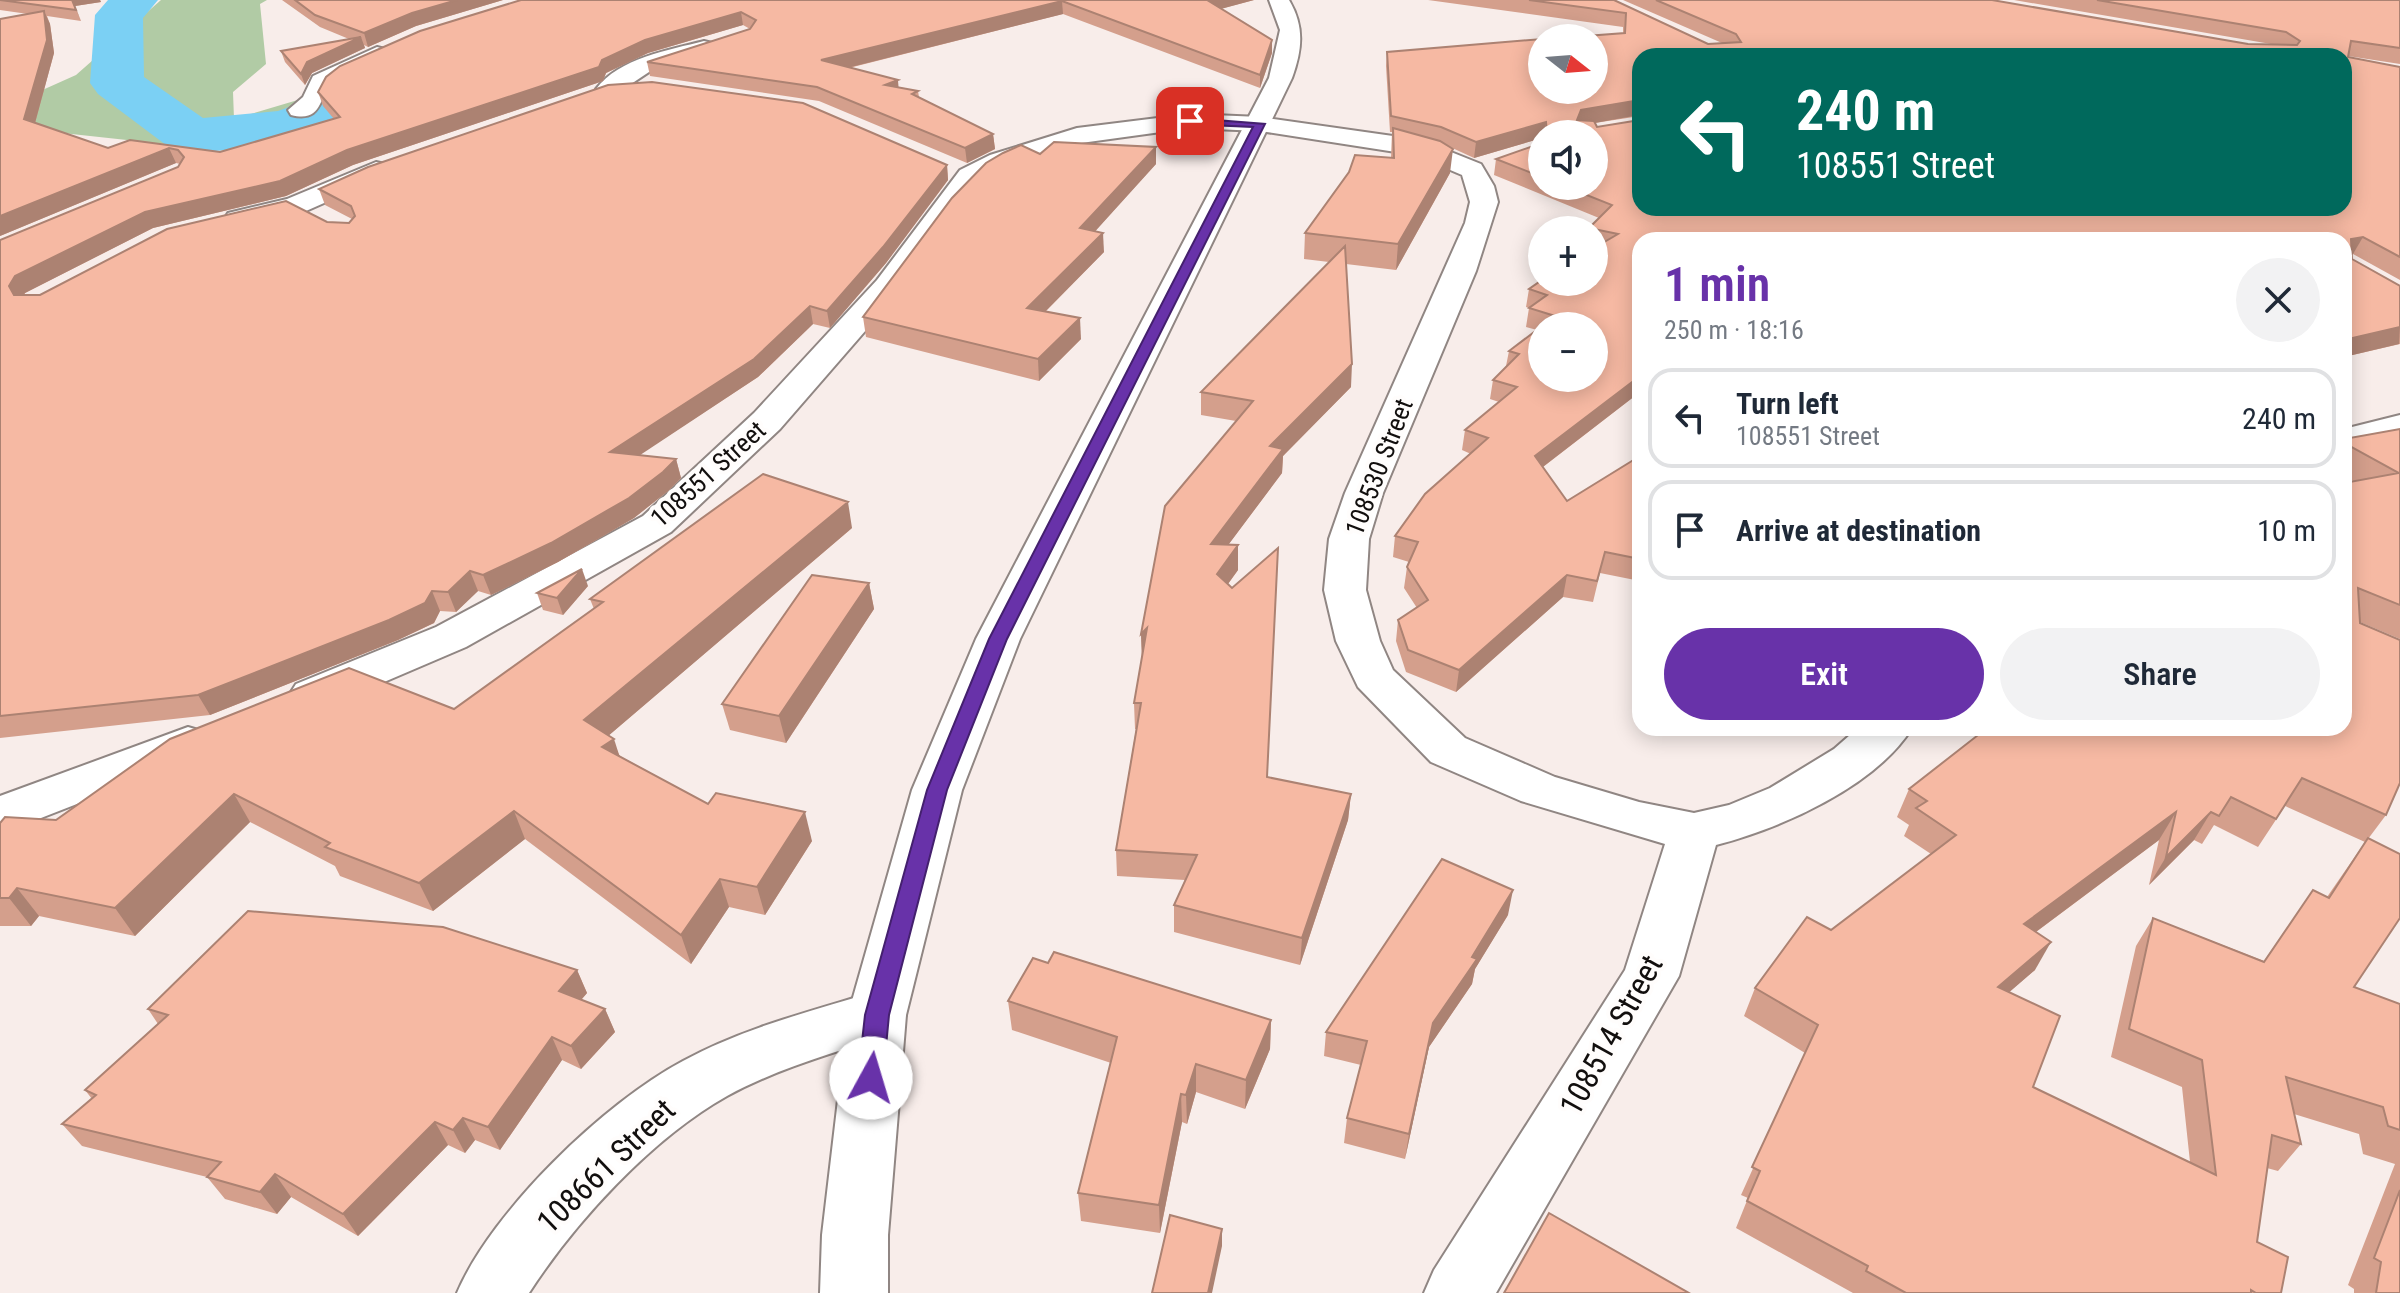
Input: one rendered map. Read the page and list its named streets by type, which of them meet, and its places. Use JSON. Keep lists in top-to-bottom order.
{
  "streets": {
    "street": [
      "108530 Street",
      "108551 Street",
      "108514 Street",
      "108661 Street"
    ]
  },
  "crossings": [
    ["108530 Street", "108551 Street"],
    ["108530 Street", "108514 Street"]
  ],
  "north": "right",
  "page": {
    "map_buttons": ["+", "−"],
    "turn": ["240 m", "108551 Street"],
    "heading": ["1 min", "250 m · 18:16"],
    "list": [
      {
        "name": "Turn left",
        "note": "108551 Street",
        "value": "240 m"
      },
      {
        "name": "Arrive at destination",
        "value": "10 m"
      }
    ],
    "buttons": ["Exit", "Share"]
  }
}
